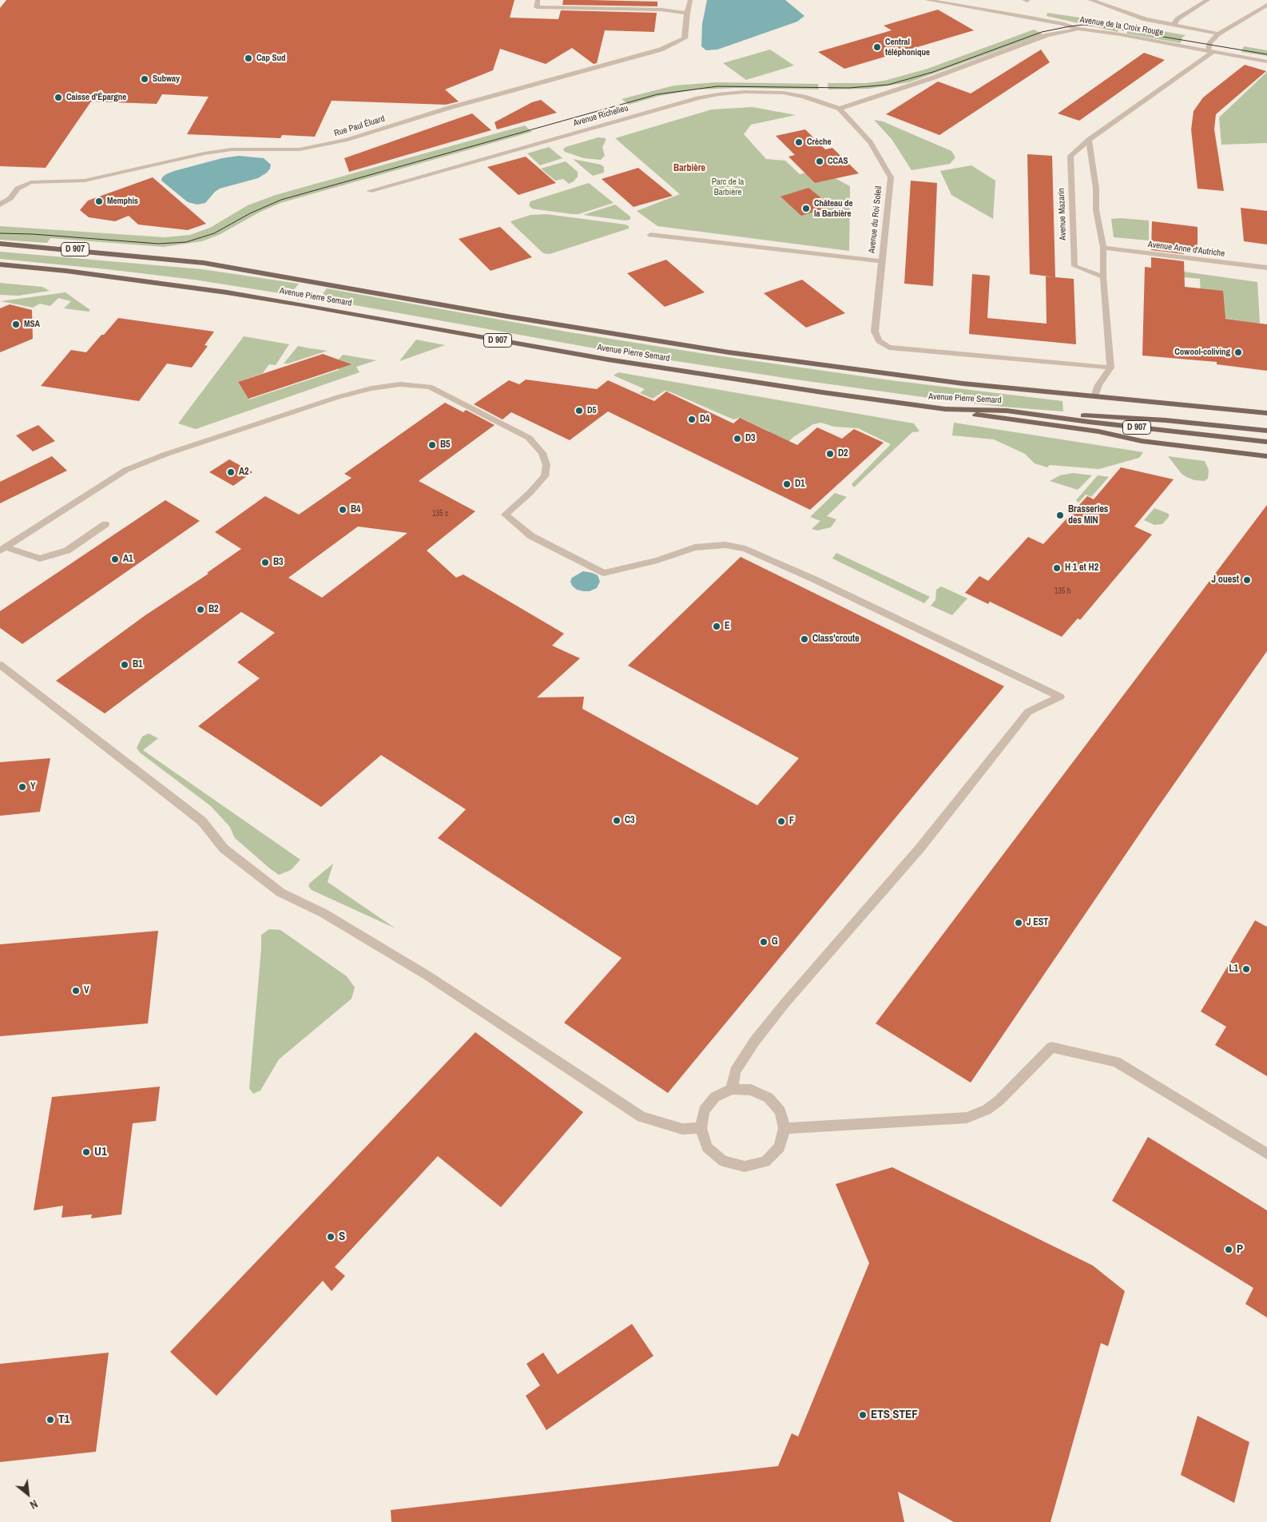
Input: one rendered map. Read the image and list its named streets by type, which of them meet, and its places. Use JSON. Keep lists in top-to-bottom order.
{
  "streets": {
    "main road": ["D 907", "Avenue Pierre Semard"],
    "street": [
      "Avenue de la Croix Rouge",
      "Avenue Richelieu",
      "Rue Paul Éluard",
      "Avenue Mazarin",
      "Avenue du Roi Soleil",
      "Avenue Anne d'Autriche"
    ]
  },
  "crossings": [
    ["Avenue de la Croix Rouge", "Avenue Mazarin"],
    ["Avenue Richelieu", "Avenue du Roi Soleil"]
  ],
  "districts": ["Barbière"],
  "parks": ["Parc de la Barbière"],
  "places": [
    "Central téléphonique",
    "Cap Sud",
    "Subway",
    "Caisse d'Épargne",
    "Crèche",
    "CCAS",
    "Memphis",
    "Château de la Barbière",
    "MSA",
    "Cowool-coliving",
    "D5",
    "D4",
    "D3",
    "B5",
    "D2",
    "A2",
    "D1",
    "B4",
    "Brasseries des MIN",
    "A1",
    "B3",
    "H 1 et H2",
    "J ouest",
    "B2",
    "E",
    "Class'croute",
    "B1",
    "Y",
    "C3",
    "F",
    "J EST",
    "G",
    "L1",
    "V",
    "U1",
    "S",
    "P",
    "ETS STEF",
    "T1"
  ],
  "house_numbers": ["135 c", "135 h"],
  "north": "bottom right"
}
